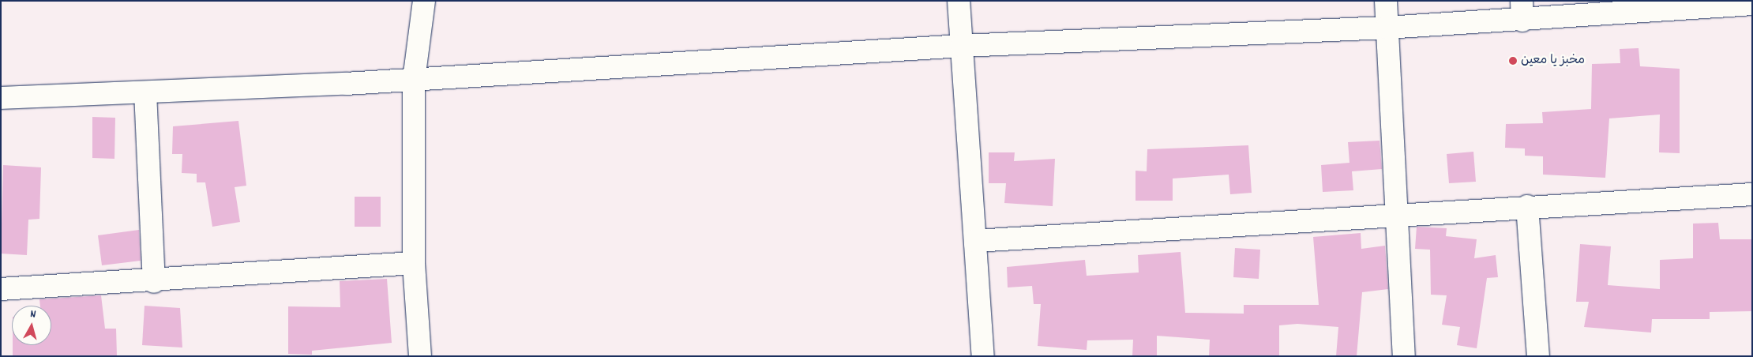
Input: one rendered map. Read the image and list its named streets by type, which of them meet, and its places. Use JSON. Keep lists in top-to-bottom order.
{
  "places": ["مخبز يا معين"],
  "north": "top"
}
